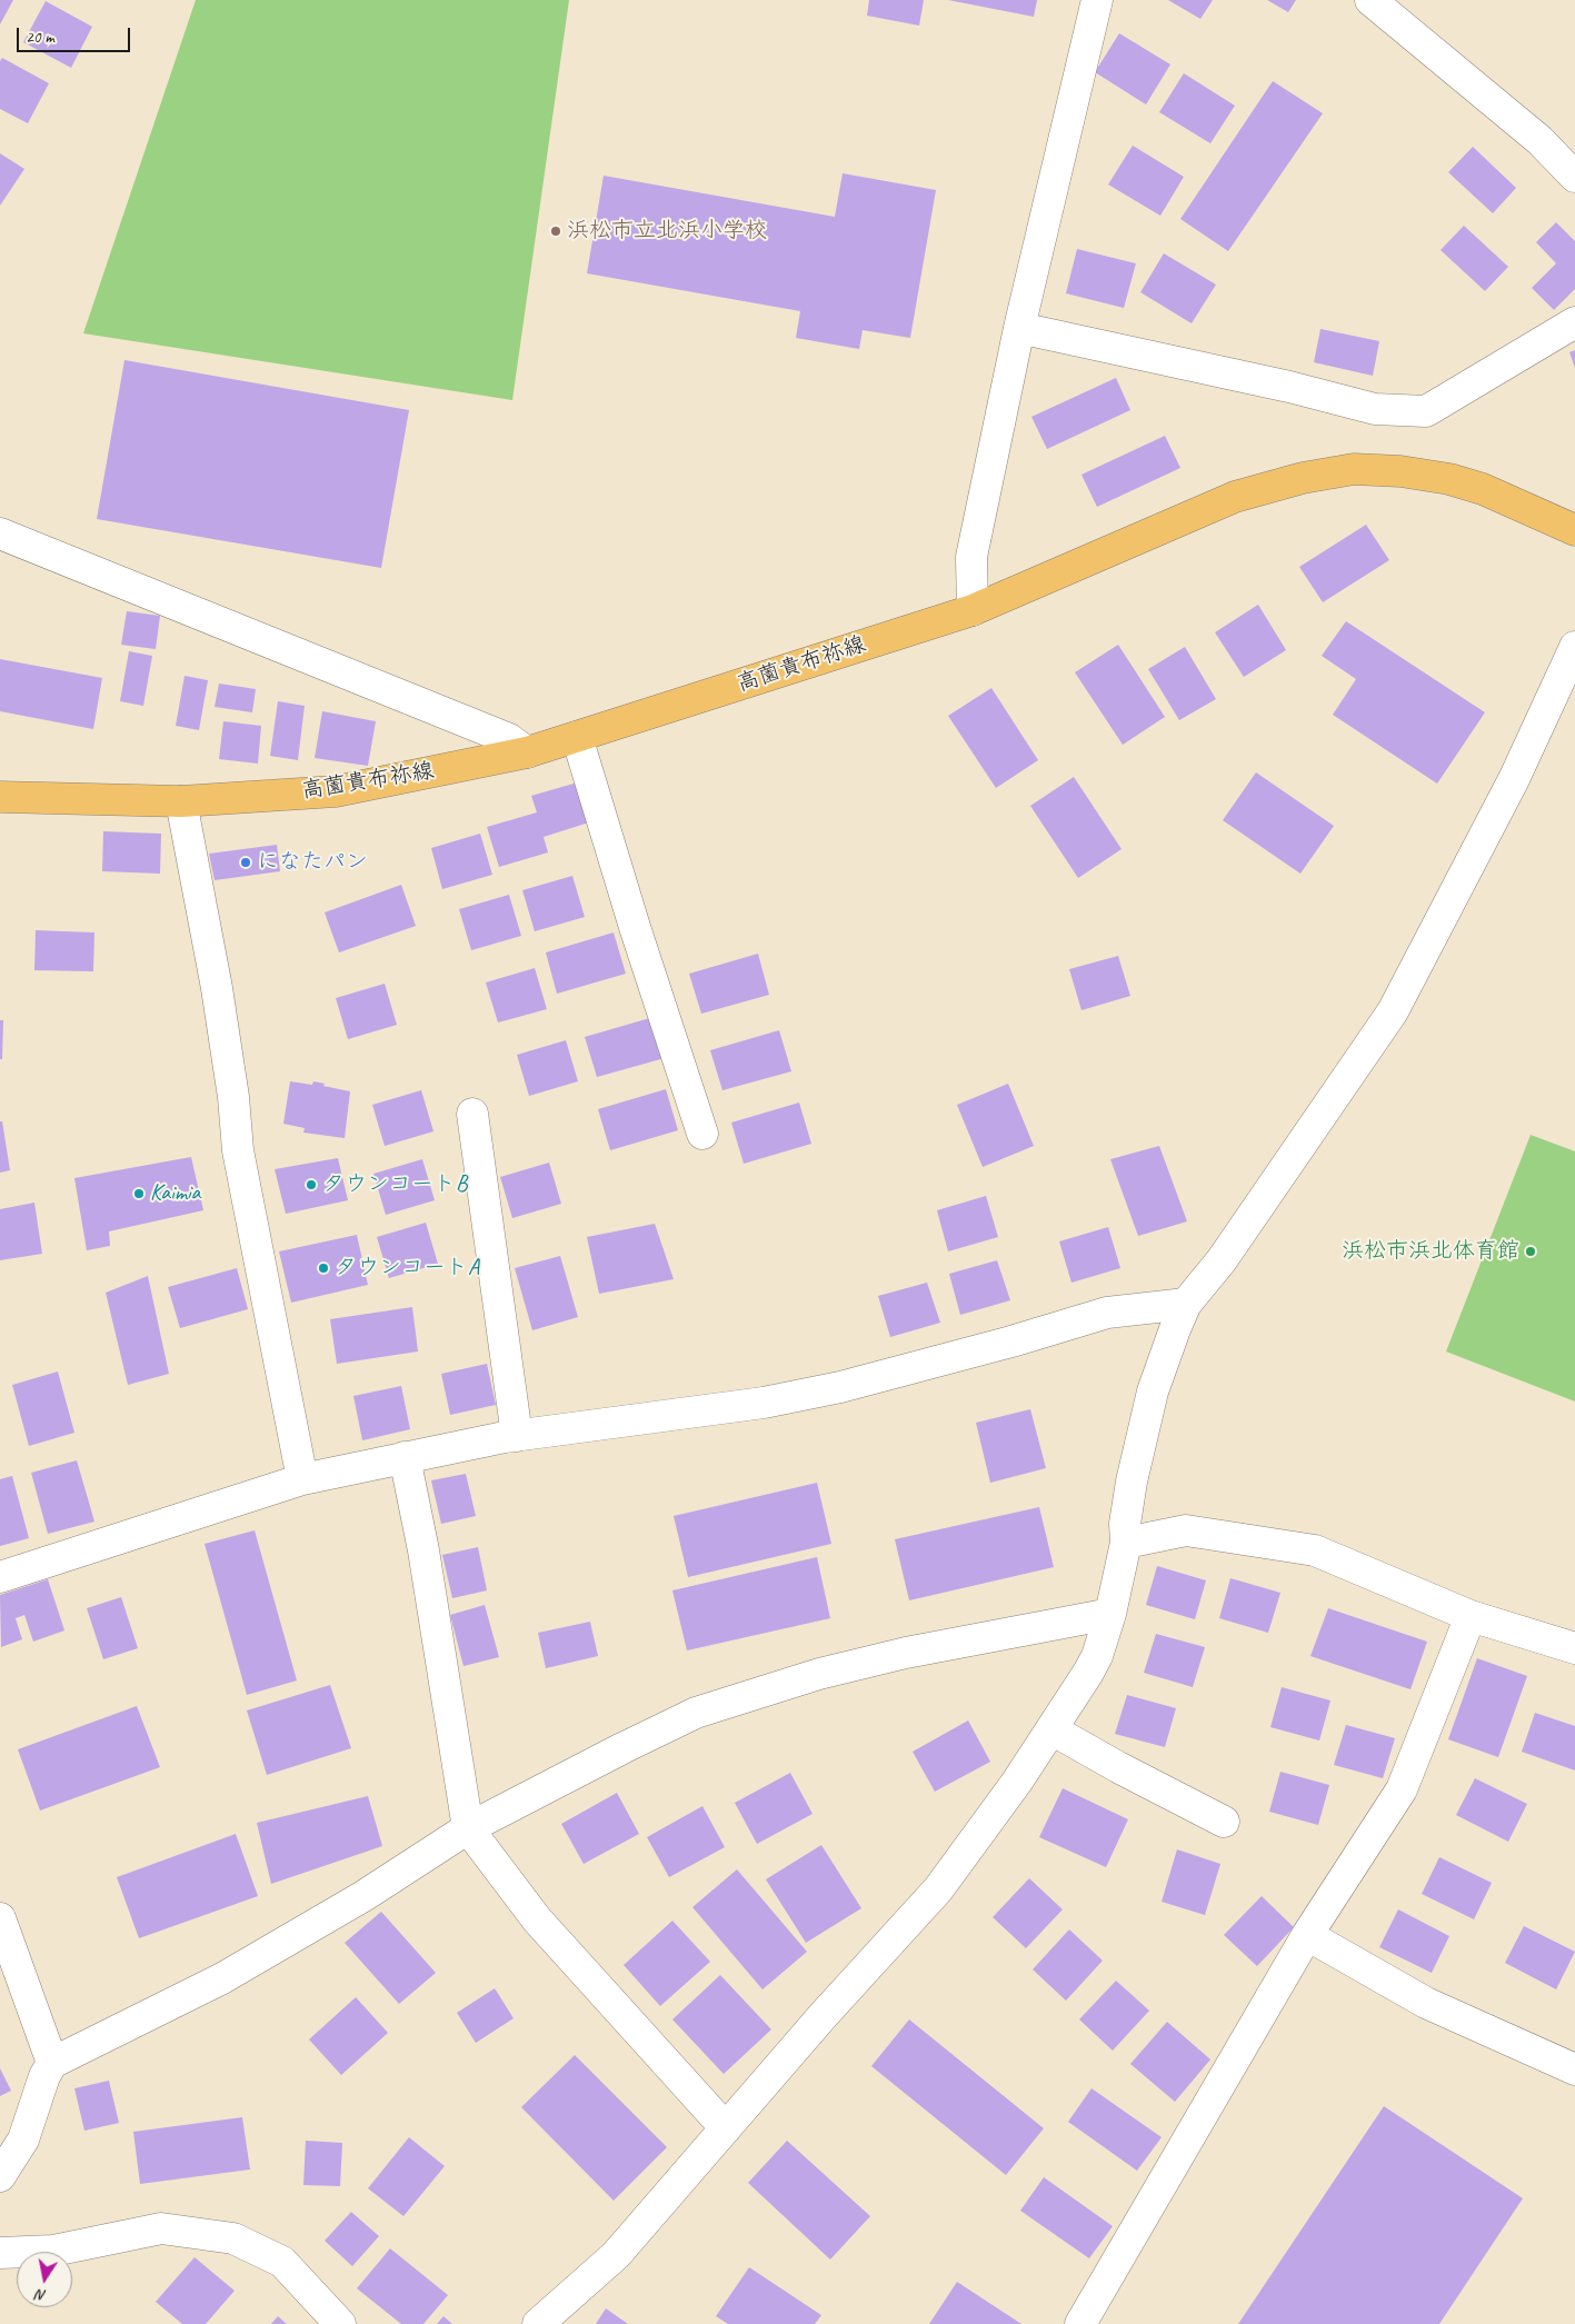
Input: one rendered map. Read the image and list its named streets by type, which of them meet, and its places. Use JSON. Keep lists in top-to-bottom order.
{
  "streets": {
    "main road": ["高薗貴布祢線"]
  },
  "places": [
    "浜松市立北浜小学校",
    "になたパン",
    "タウンコートB",
    "Kaimia",
    "浜松市浜北体育館",
    "タウンコートA"
  ],
  "scale_bar": "20 m",
  "north": "bottom"
}
